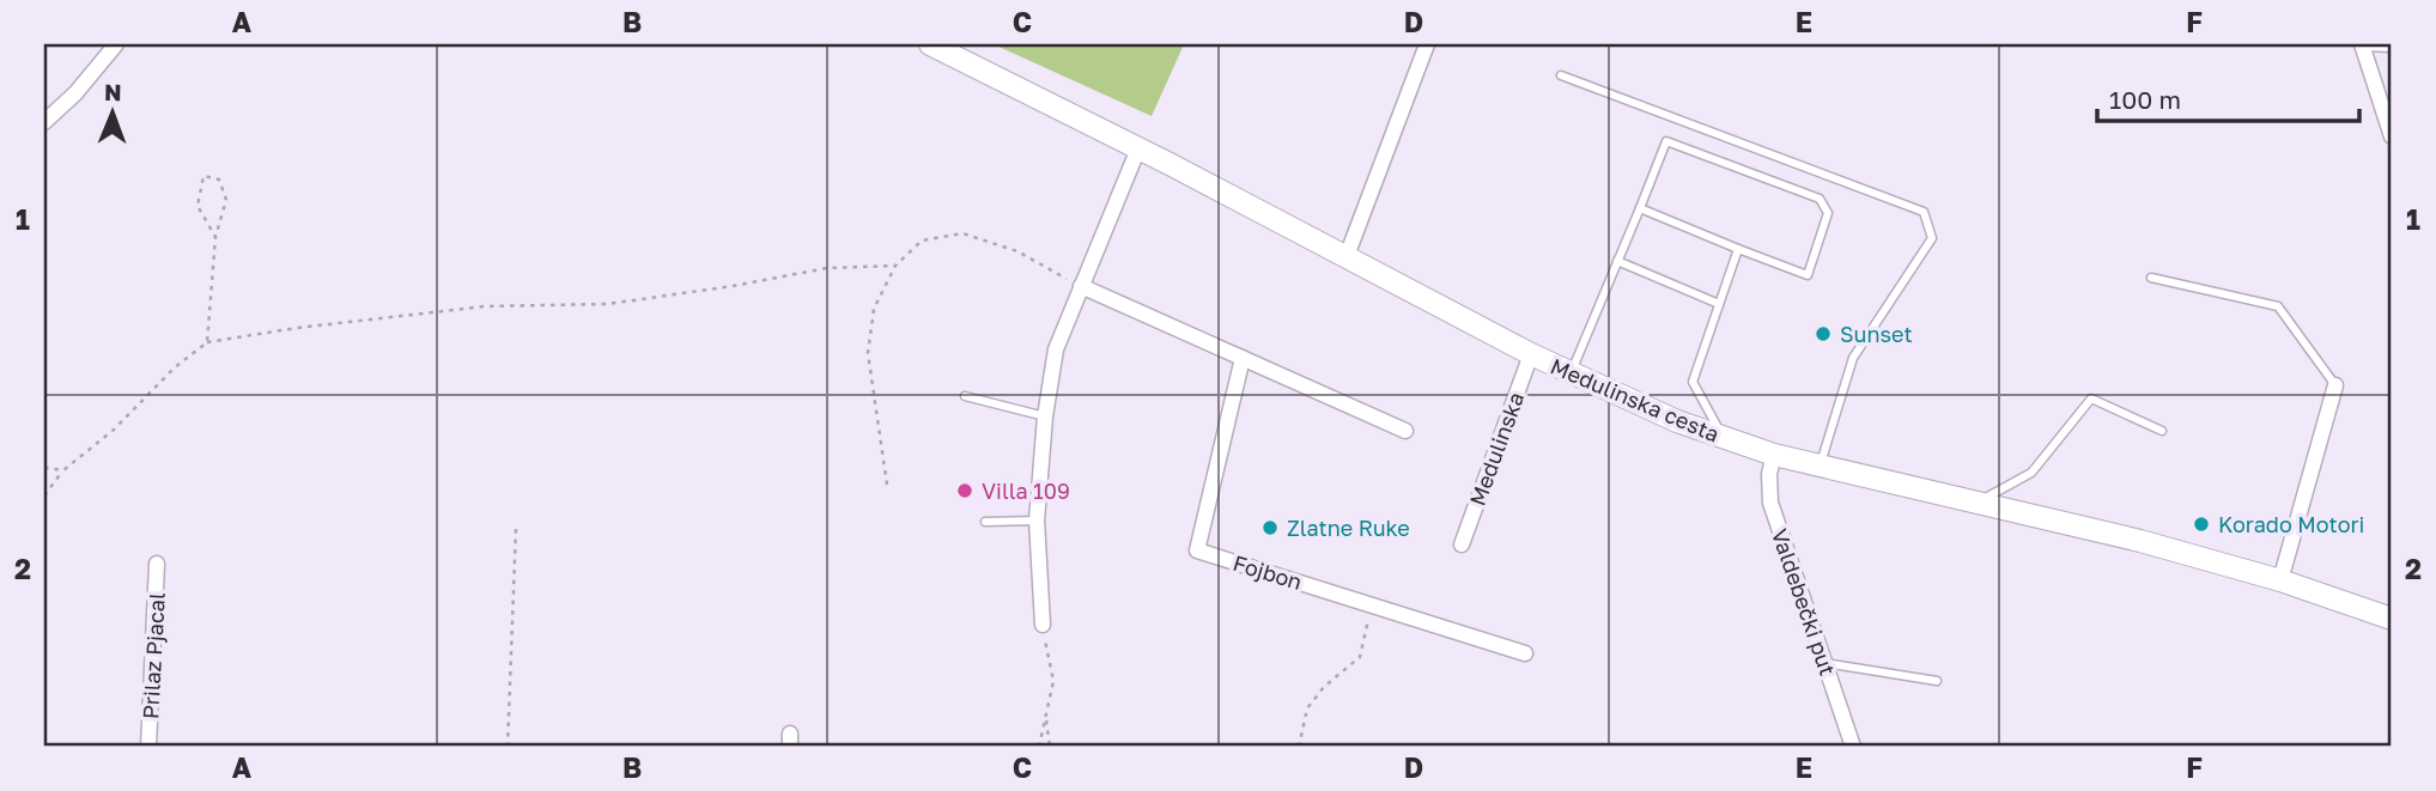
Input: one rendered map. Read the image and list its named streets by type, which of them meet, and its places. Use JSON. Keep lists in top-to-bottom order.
{
  "streets": {
    "main road": ["Medulinska cesta"],
    "street": [
      "Medulinska",
      "Fojbon",
      "Valdebečki put",
      "Prilaz Pjacal"
    ]
  },
  "crossings": [
    ["Medulinska cesta", "Medulinska"],
    ["Medulinska cesta", "Valdebečki put"]
  ],
  "places": [
    "Sunset",
    "Villa 109",
    "Korado Motori",
    "Zlatne Ruke"
  ],
  "scale_bar": "100 m",
  "north": "top",
  "grid": {
    "columns": [
      "A",
      "B",
      "C",
      "D",
      "E",
      "F"
    ],
    "rows": ["1", "2"]
  }
}
